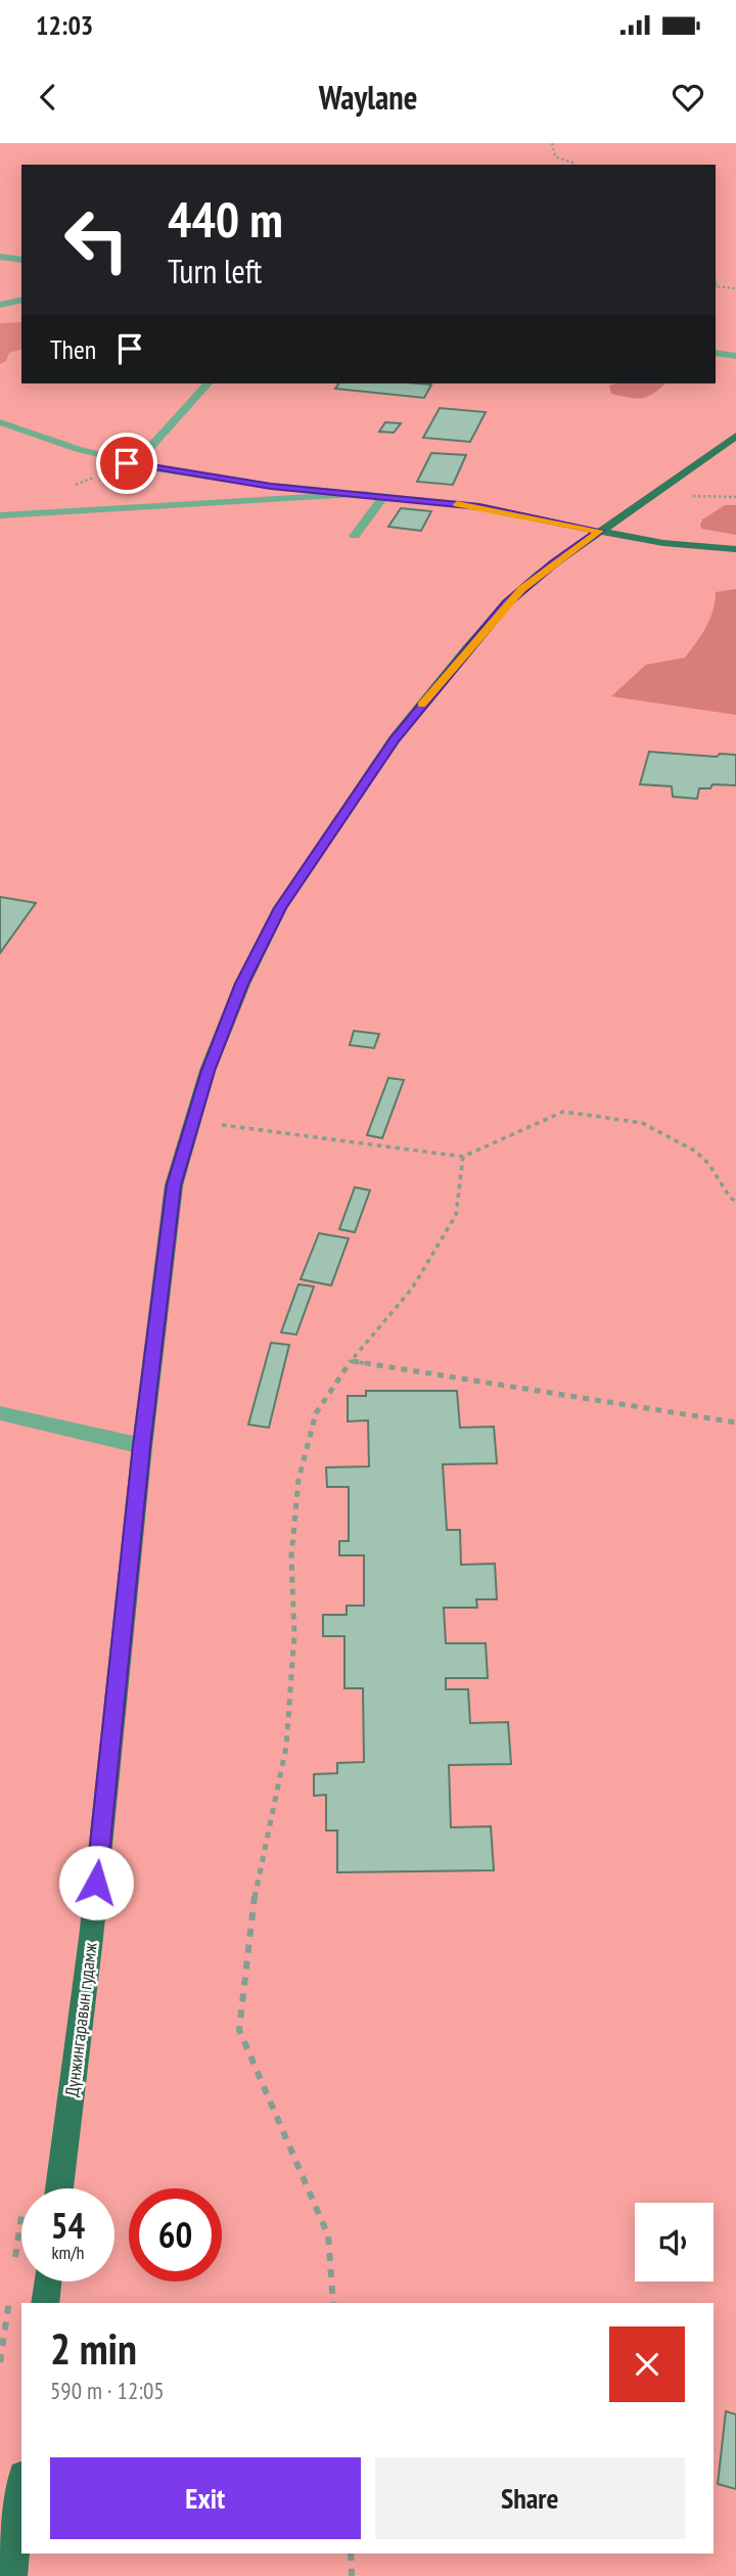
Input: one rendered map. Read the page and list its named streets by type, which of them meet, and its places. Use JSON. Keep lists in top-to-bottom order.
{
  "streets": {
    "main road": ["Дүнжингаравын гудамж"]
  },
  "page": {
    "status": "12:03",
    "header": "Waylane",
    "turn": ["440 m", "Turn left"],
    "then": "Then",
    "speed": "54 km/h",
    "limit": "60",
    "heading": ["2 min", "590 m · 12:05"],
    "buttons": ["Exit", "Share"]
  }
}
